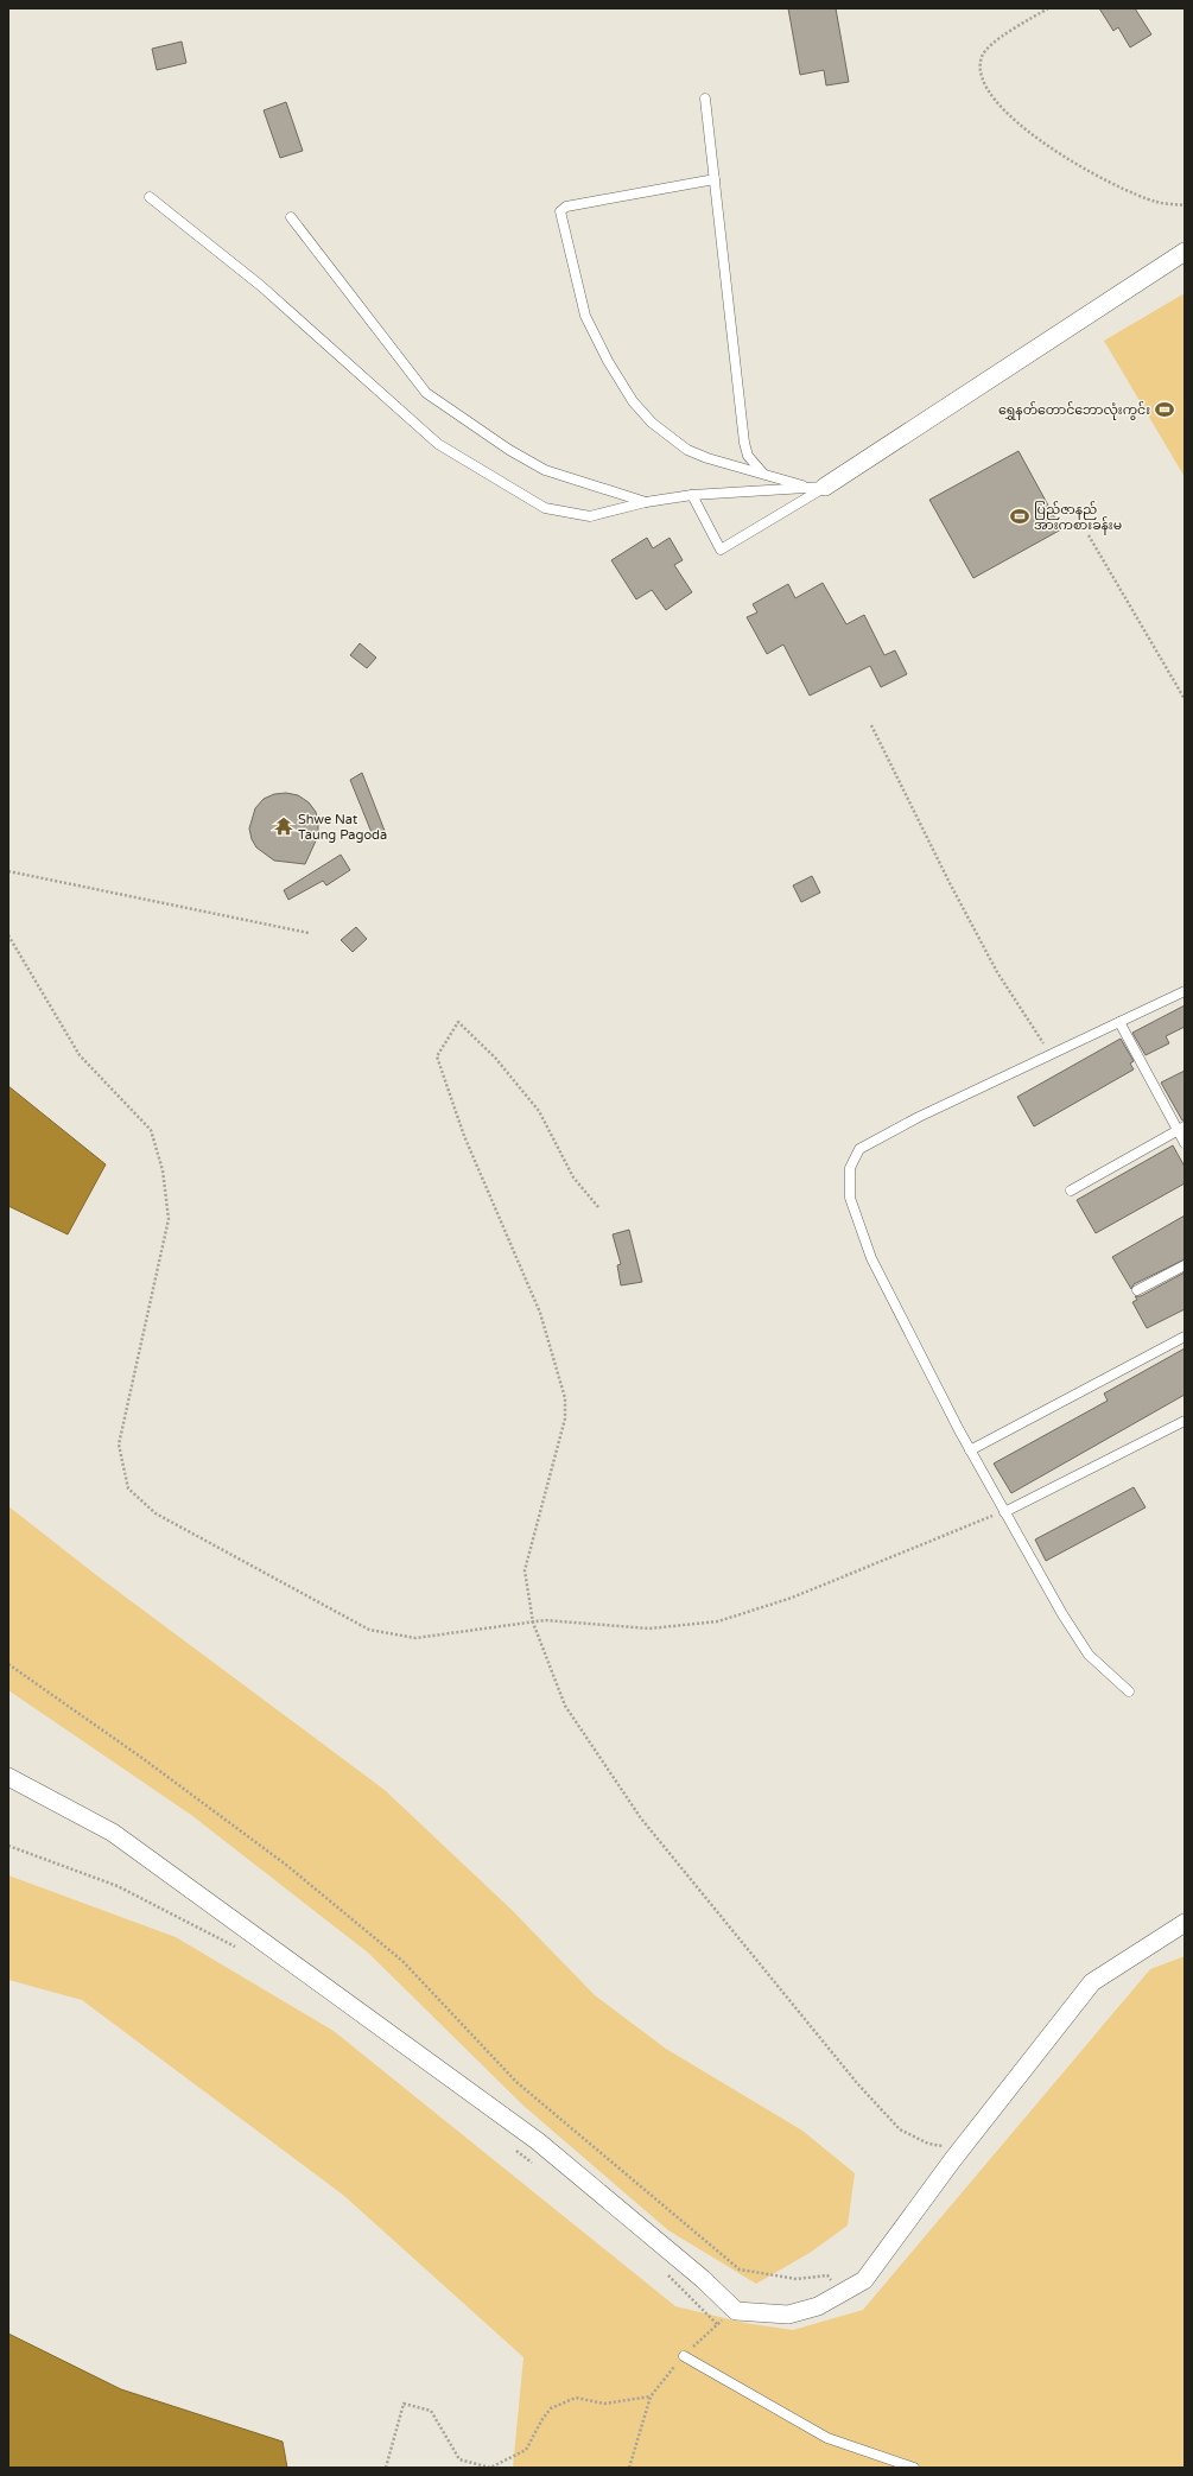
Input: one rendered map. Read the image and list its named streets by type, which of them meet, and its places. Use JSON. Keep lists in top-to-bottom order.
{
  "places": {
    "sports": ["ရွှေနတ်တောင်ဘောလုံးကွင်း", "ပြည်ဇာနည် အားကစားခန်းမ"],
    "temple": ["Shwe Nat Taung Pagoda"]
  }
}
